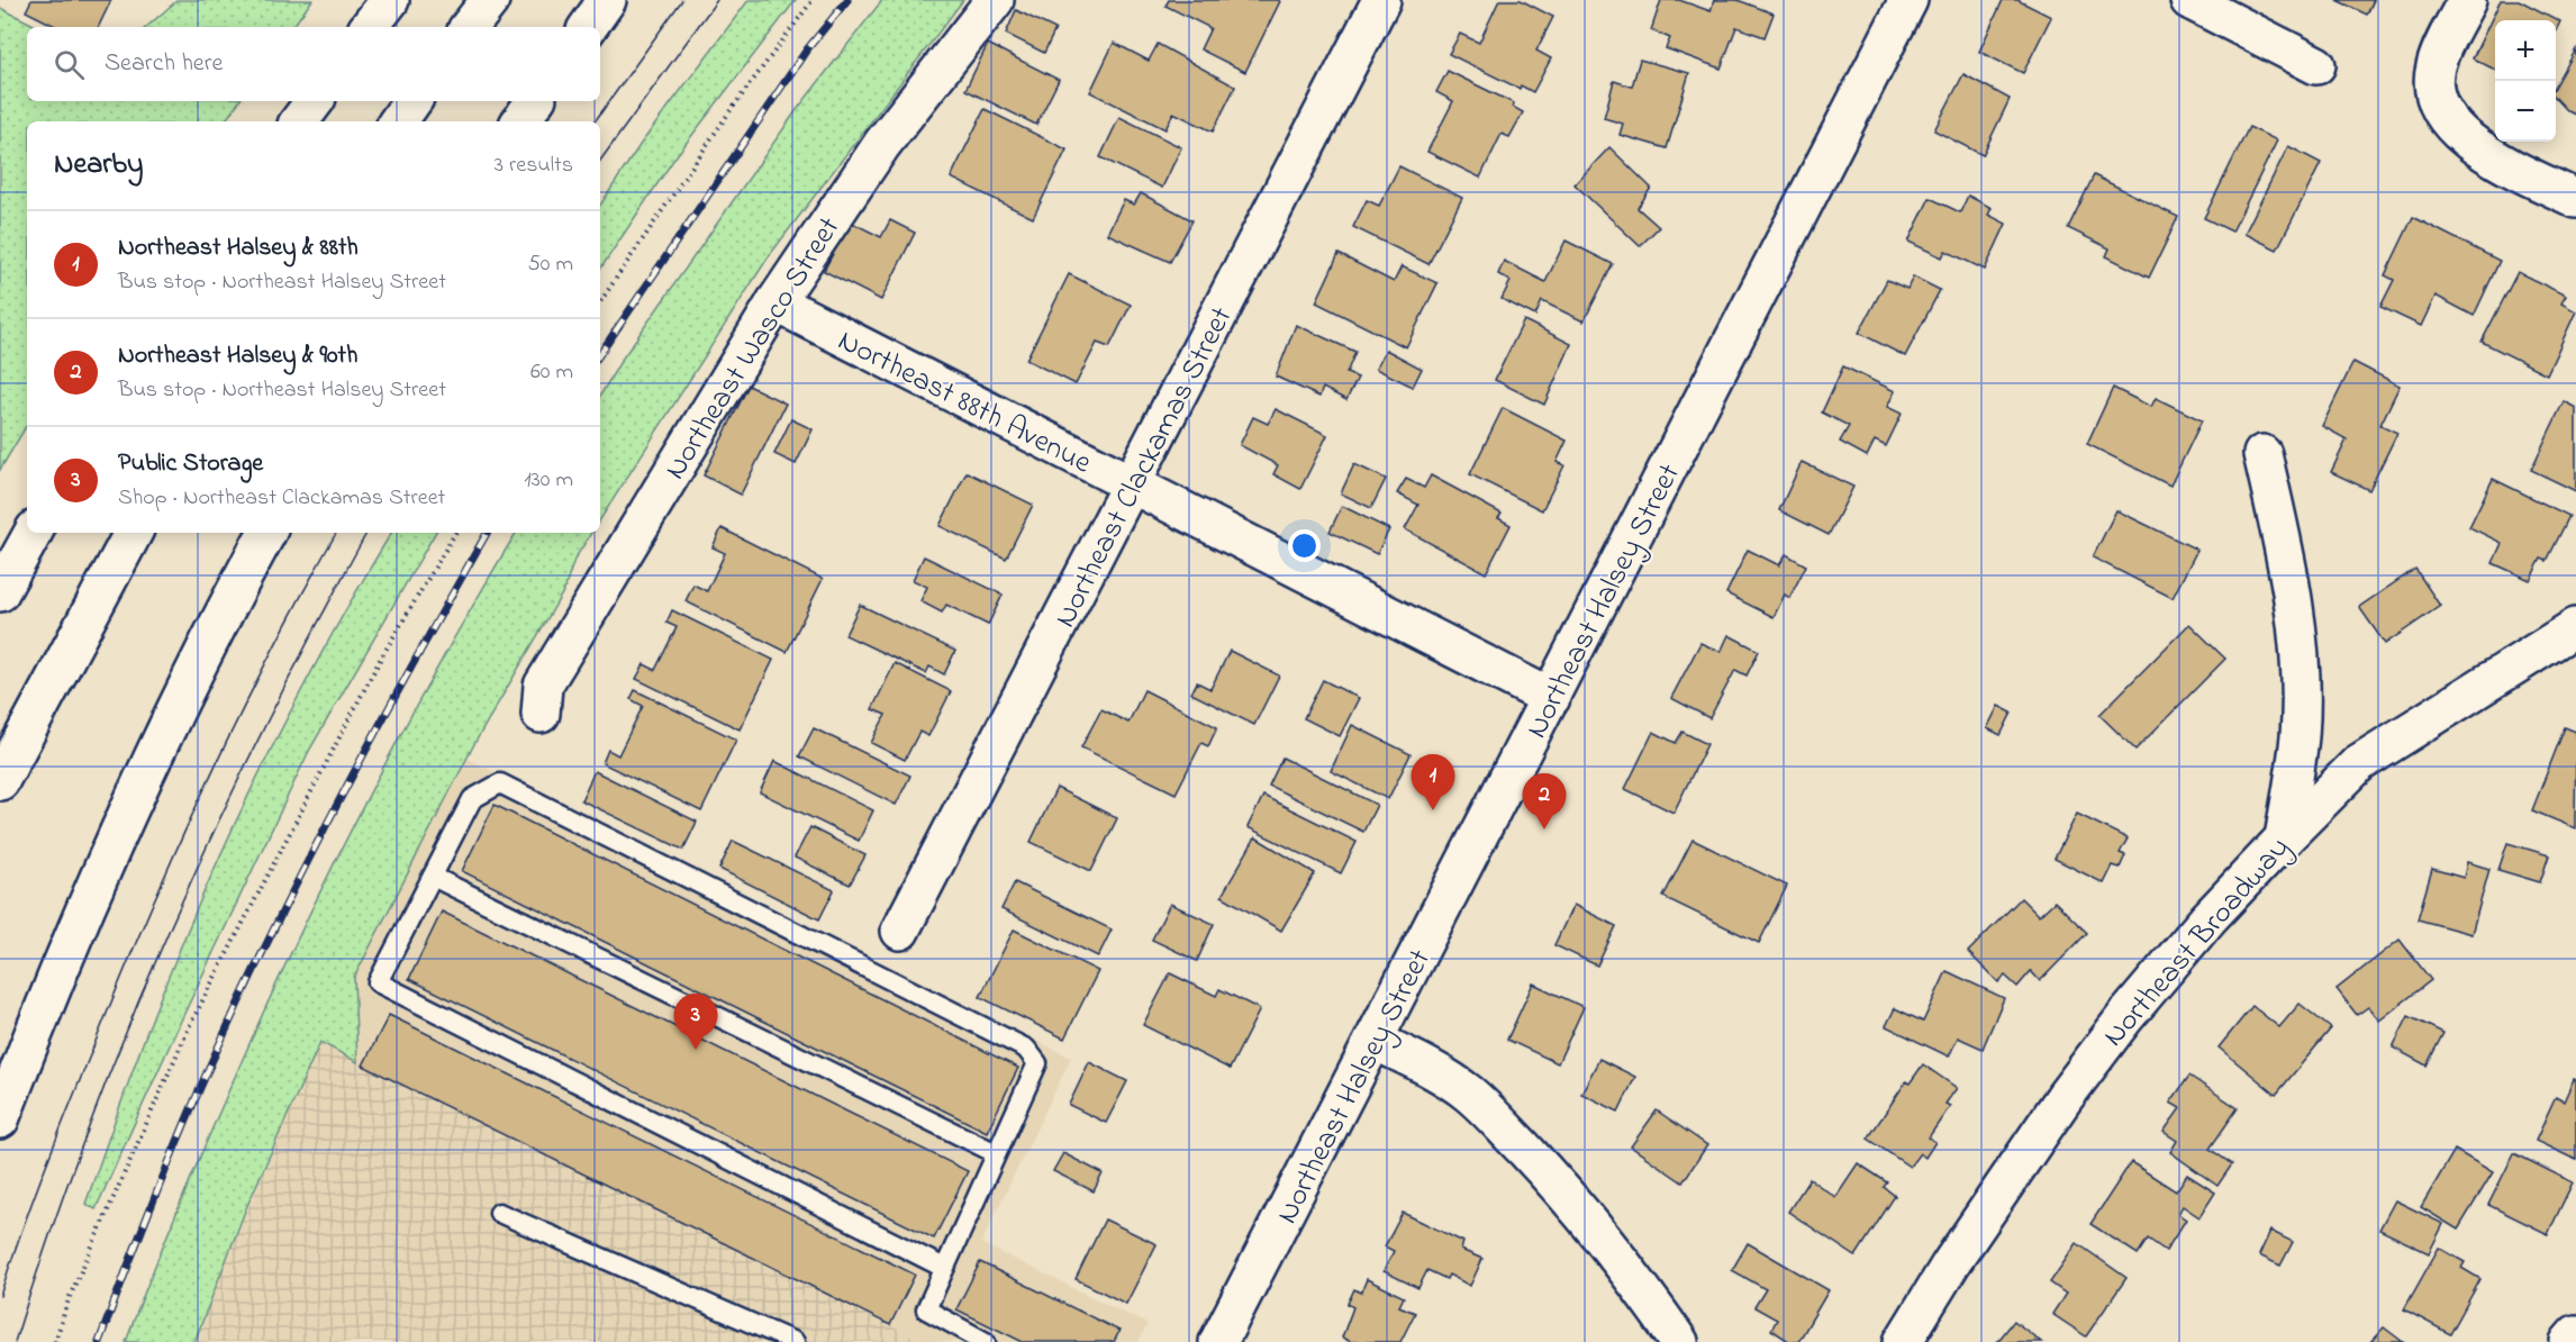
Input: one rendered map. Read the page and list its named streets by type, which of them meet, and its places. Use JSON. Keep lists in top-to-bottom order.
{
  "streets": {
    "main road": [
      "Northeast Wasco Street",
      "Northeast 88th Avenue",
      "Northeast Clackamas Street",
      "Northeast Halsey Street",
      "Northeast Broadway"
    ]
  },
  "crossings": [
    ["Northeast Wasco Street", "Northeast 88th Avenue"],
    ["Northeast 88th Avenue", "Northeast Clackamas Street"],
    ["Northeast 88th Avenue", "Northeast Halsey Street"]
  ],
  "page": {
    "map_buttons": ["+", "−"],
    "search": "Search here",
    "heading": ["Nearby", "3 results"],
    "list": [
      {
        "mark": "1",
        "name": "Northeast Halsey & 88th",
        "note": "Bus stop · Northeast Halsey Street",
        "value": "50 m"
      },
      {
        "mark": "2",
        "name": "Northeast Halsey & 90th",
        "note": "Bus stop · Northeast Halsey Street",
        "value": "60 m"
      },
      {
        "mark": "3",
        "name": "Public Storage",
        "note": "Shop · Northeast Clackamas Street",
        "value": "130 m"
      }
    ],
    "pins": ["1", "2", "3"]
  }
}
